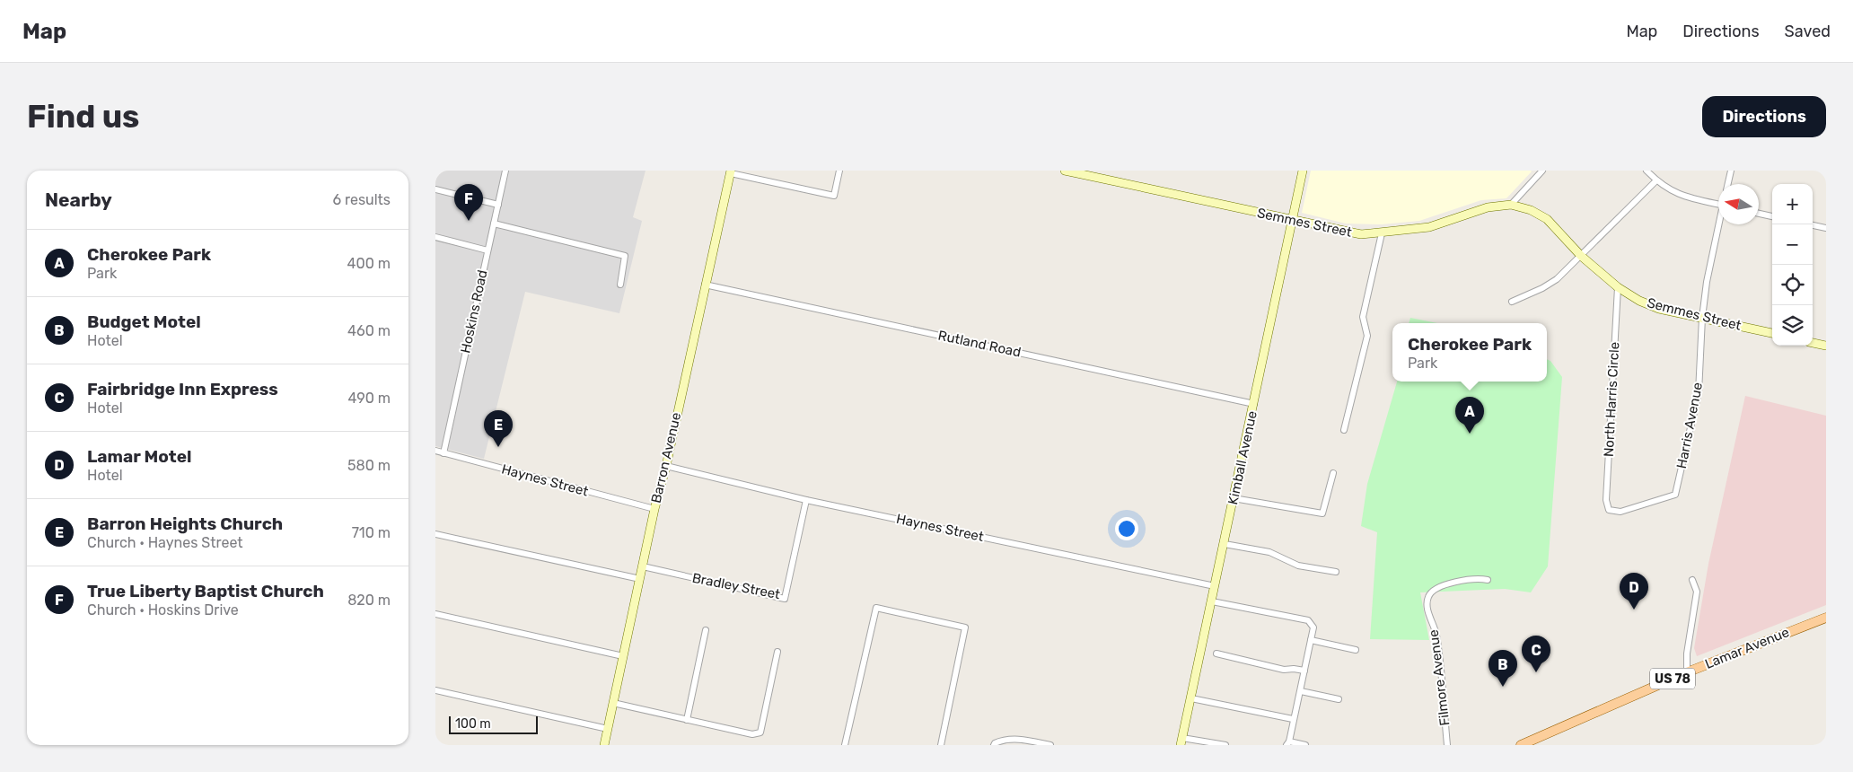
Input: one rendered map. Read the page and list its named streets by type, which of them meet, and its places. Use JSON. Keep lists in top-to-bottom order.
{
  "streets": {
    "main road": [
      "Semmes Street",
      "Barron Avenue",
      "Kimball Avenue",
      "Lamar Avenue",
      "US 78"
    ],
    "street": [
      "Hoskins Road",
      "Rutland Road",
      "North Harris Circle",
      "Harris Avenue",
      "Haynes Street",
      "Bradley Street",
      "Filmore Avenue"
    ]
  },
  "crossings": [
    ["Semmes Street", "North Harris Circle"],
    ["Semmes Street", "Harris Avenue"],
    ["Semmes Street", "Kimball Avenue"],
    ["Hoskins Road", "Haynes Street"],
    ["Rutland Road", "Barron Avenue"],
    ["Rutland Road", "Kimball Avenue"],
    ["North Harris Circle", "Harris Avenue"],
    ["Barron Avenue", "Haynes Street"],
    ["Barron Avenue", "Bradley Street"],
    ["Kimball Avenue", "Haynes Street"],
    ["Haynes Street", "Bradley Street"]
  ],
  "scale_bar": "100 m",
  "north": "left",
  "page": {
    "header": "Map",
    "nav": ["Map", "Directions", "Saved"],
    "buttons": "Directions",
    "title": "Find us",
    "heading": ["Nearby", "6 results"],
    "map_buttons": ["+", "−"],
    "pins": [
      "F",
      "A",
      "E",
      "D",
      "C",
      "B"
    ],
    "list": [
      {
        "mark": "A",
        "name": "Cherokee Park",
        "note": "Park",
        "value": "400 m"
      },
      {
        "mark": "B",
        "name": "Budget Motel",
        "note": "Hotel",
        "value": "460 m"
      },
      {
        "mark": "C",
        "name": "Fairbridge Inn Express",
        "note": "Hotel",
        "value": "490 m"
      },
      {
        "mark": "D",
        "name": "Lamar Motel",
        "note": "Hotel",
        "value": "580 m"
      },
      {
        "mark": "E",
        "name": "Barron Heights Church",
        "note": "Church · Haynes Street",
        "value": "710 m"
      },
      {
        "mark": "F",
        "name": "True Liberty Baptist Church",
        "note": "Church · Hoskins Drive",
        "value": "820 m"
      }
    ],
    "popup": ["Cherokee Park", "Park"],
    "scale": "100 m"
  }
}
